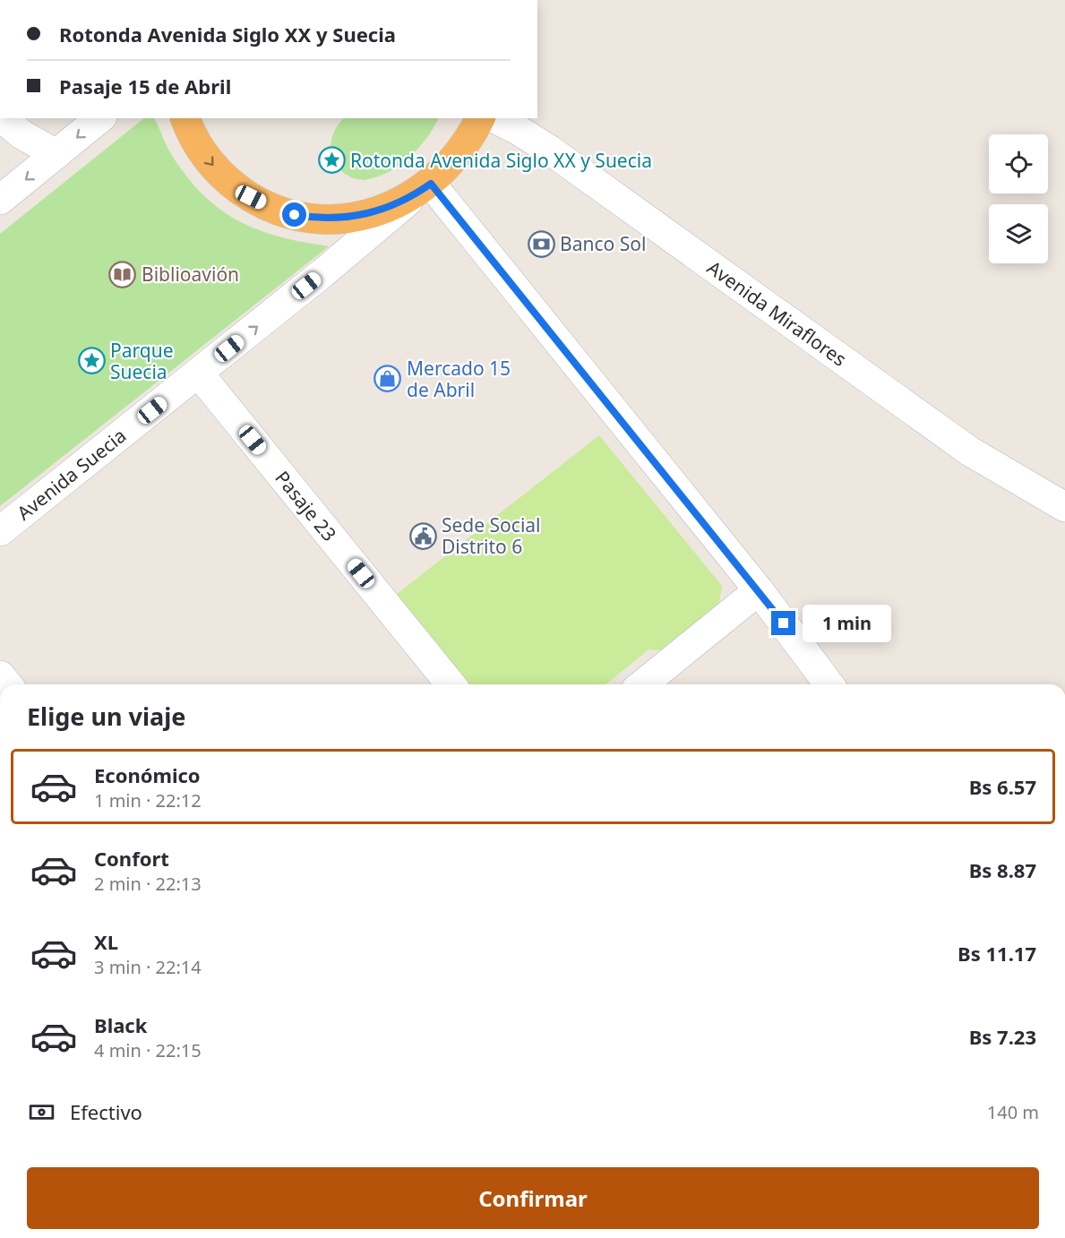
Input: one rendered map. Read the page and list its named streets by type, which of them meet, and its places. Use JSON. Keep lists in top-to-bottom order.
{
  "streets": {
    "street": ["Avenida Miraflores", "Avenida Suecia", "Pasaje 23"]
  },
  "crossings": [
    ["Avenida Suecia", "Pasaje 23"]
  ],
  "one_way": ["Avenida Suecia"],
  "places": {
    "place": ["Rotonda Avenida Siglo XX y Suecia", "Parque Suecia"],
    "bank": ["Banco Sol"],
    "library": ["Biblioavión"],
    "shop": ["Mercado 15 de Abril"],
    "public building": ["Sede Social Distrito 6"]
  },
  "page": {
    "banner": ["Rotonda Avenida Siglo XX y Suecia", "Pasaje 15 de Abril"],
    "bubble": "1 min",
    "heading": "Elige un viaje",
    "list": [
      {
        "name": "Económico",
        "note": "1 min · 22:12",
        "value": "Bs 6.57"
      },
      {
        "name": "Confort",
        "note": "2 min · 22:13",
        "value": "Bs 8.87"
      },
      {
        "name": "XL",
        "note": "3 min · 22:14",
        "value": "Bs 11.17"
      },
      {
        "name": "Black",
        "note": "4 min · 22:15",
        "value": "Bs 7.23"
      }
    ],
    "pay": ["Efectivo", "140 m"],
    "buttons": "Confirmar"
  }
}
